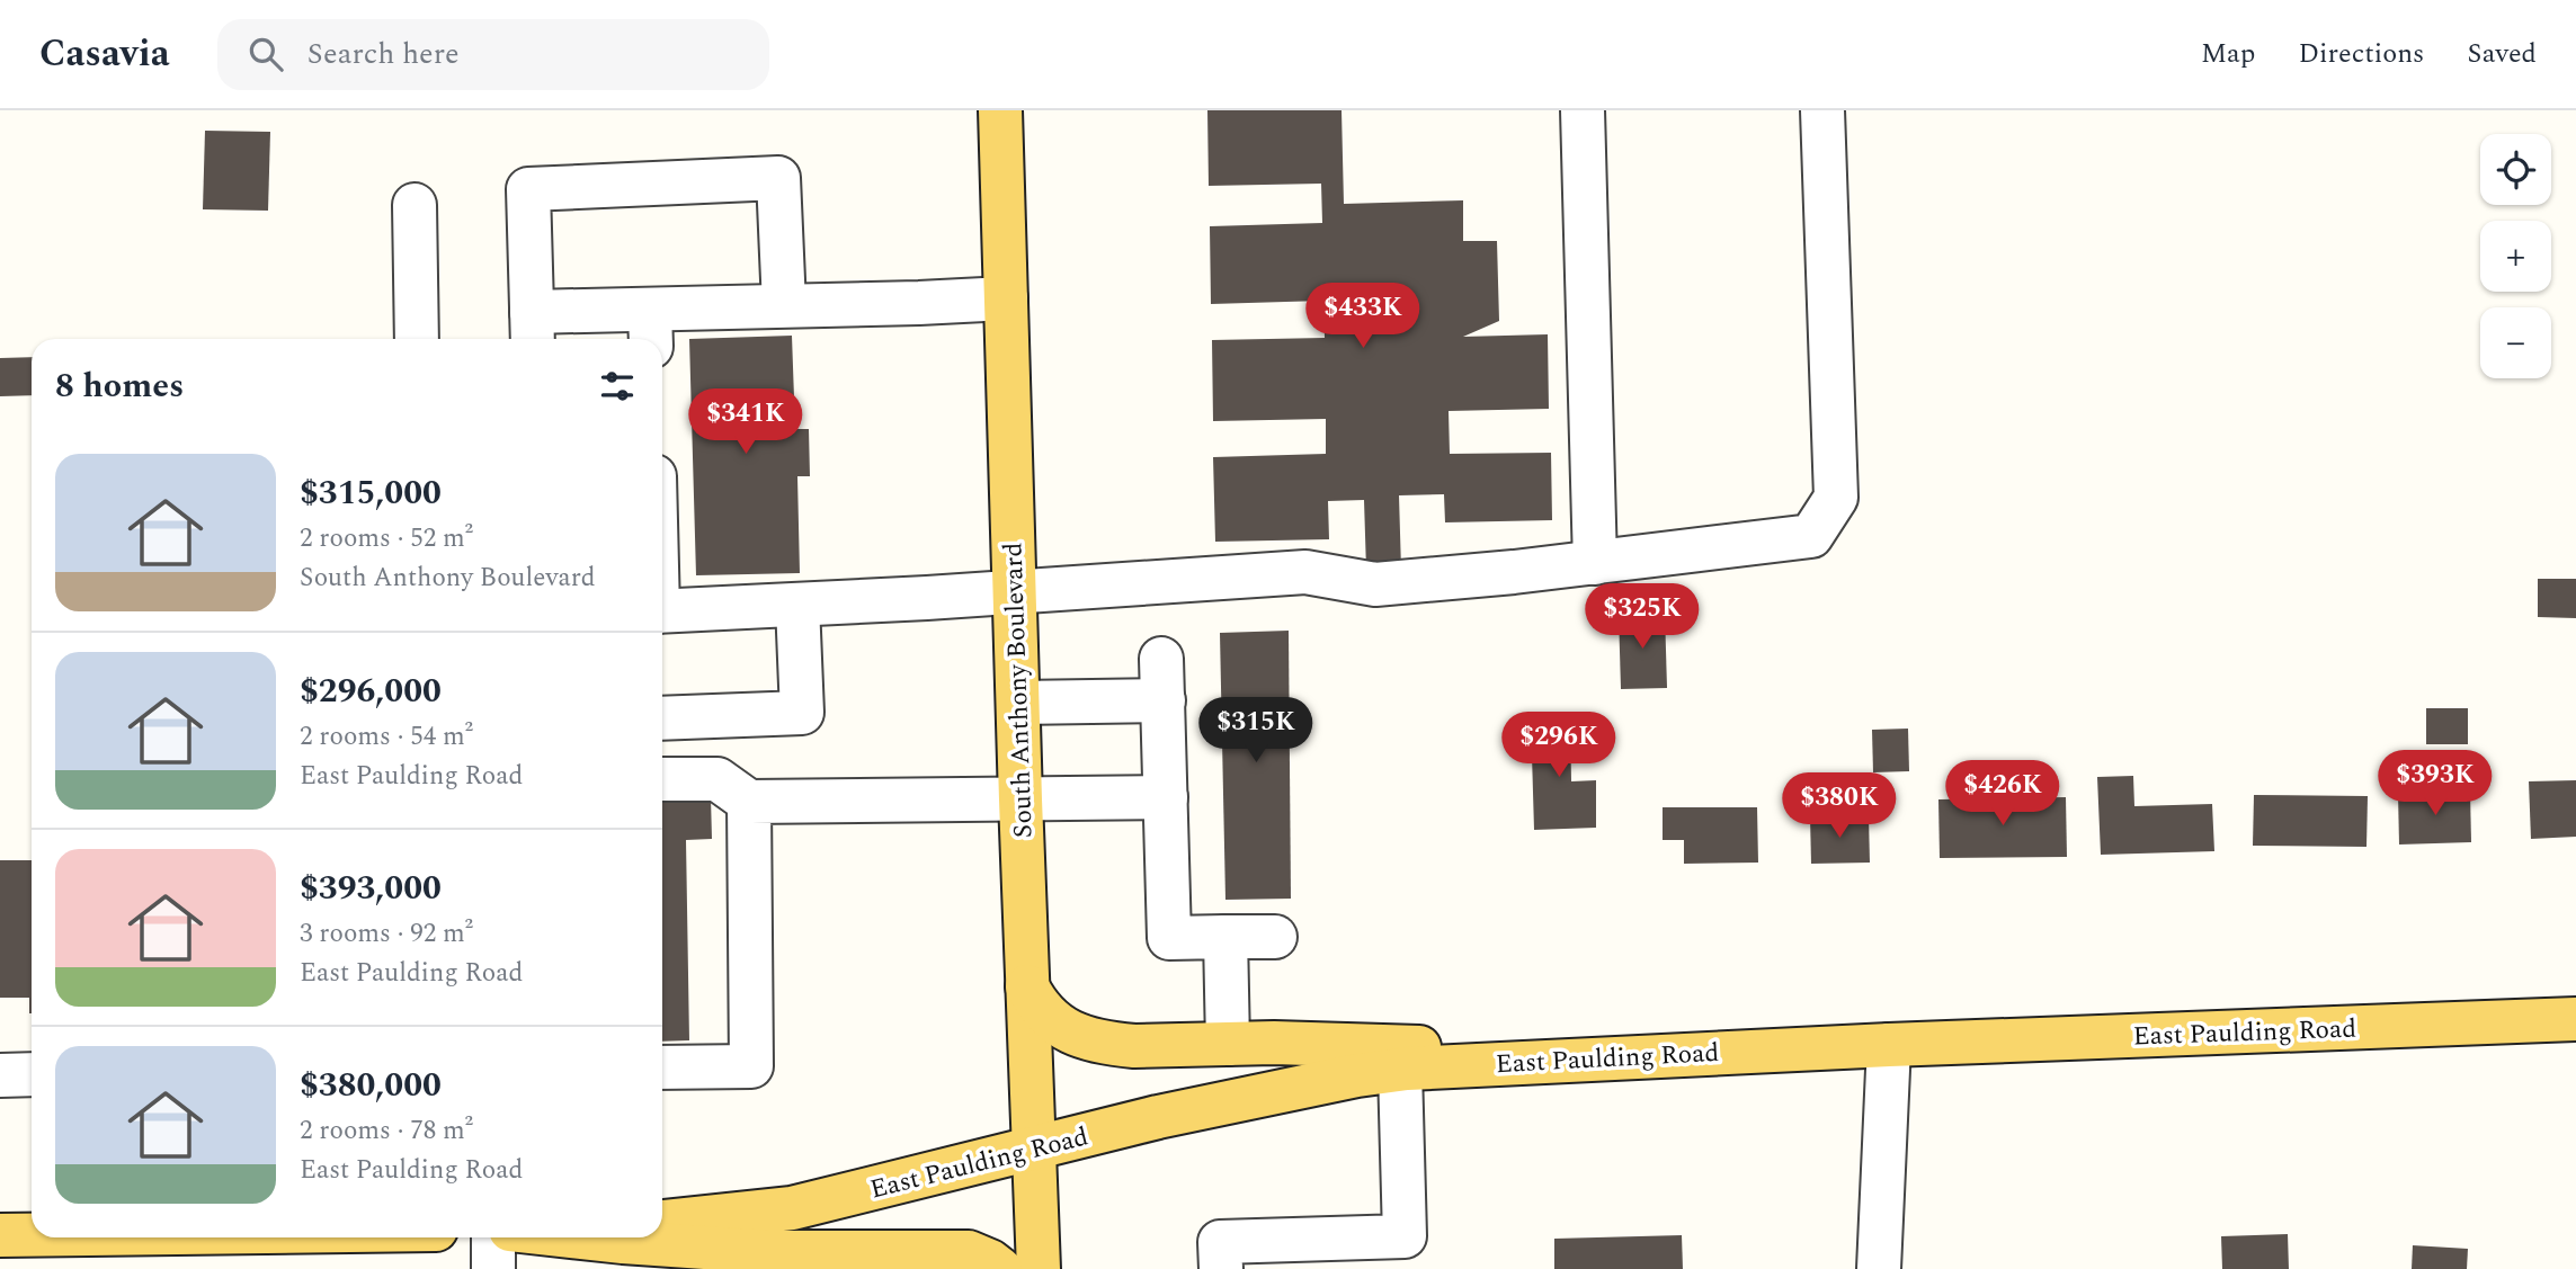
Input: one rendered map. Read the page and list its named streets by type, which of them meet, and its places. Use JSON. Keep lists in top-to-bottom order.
{
  "streets": {
    "main road": ["South Anthony Boulevard", "East Paulding Road"]
  },
  "crossings": [
    ["South Anthony Boulevard", "East Paulding Road"]
  ],
  "page": {
    "header": "Casavia",
    "search": "Search here",
    "nav": ["Map", "Directions", "Saved"],
    "map_buttons": ["+", "−"],
    "price": [
      "$433K",
      "$341K",
      "$325K",
      "$315K",
      "$296K",
      "$393K",
      "$426K",
      "$380K"
    ],
    "heading": "8 homes",
    "list": [
      {
        "name": "$315,000",
        "note": "2 rooms · 52 m² · South Anthony Boulevard"
      },
      {
        "name": "$296,000",
        "note": "2 rooms · 54 m² · East Paulding Road"
      },
      {
        "name": "$393,000",
        "note": "3 rooms · 92 m² · East Paulding Road"
      },
      {
        "name": "$380,000",
        "note": "2 rooms · 78 m² · East Paulding Road"
      }
    ]
  }
}
